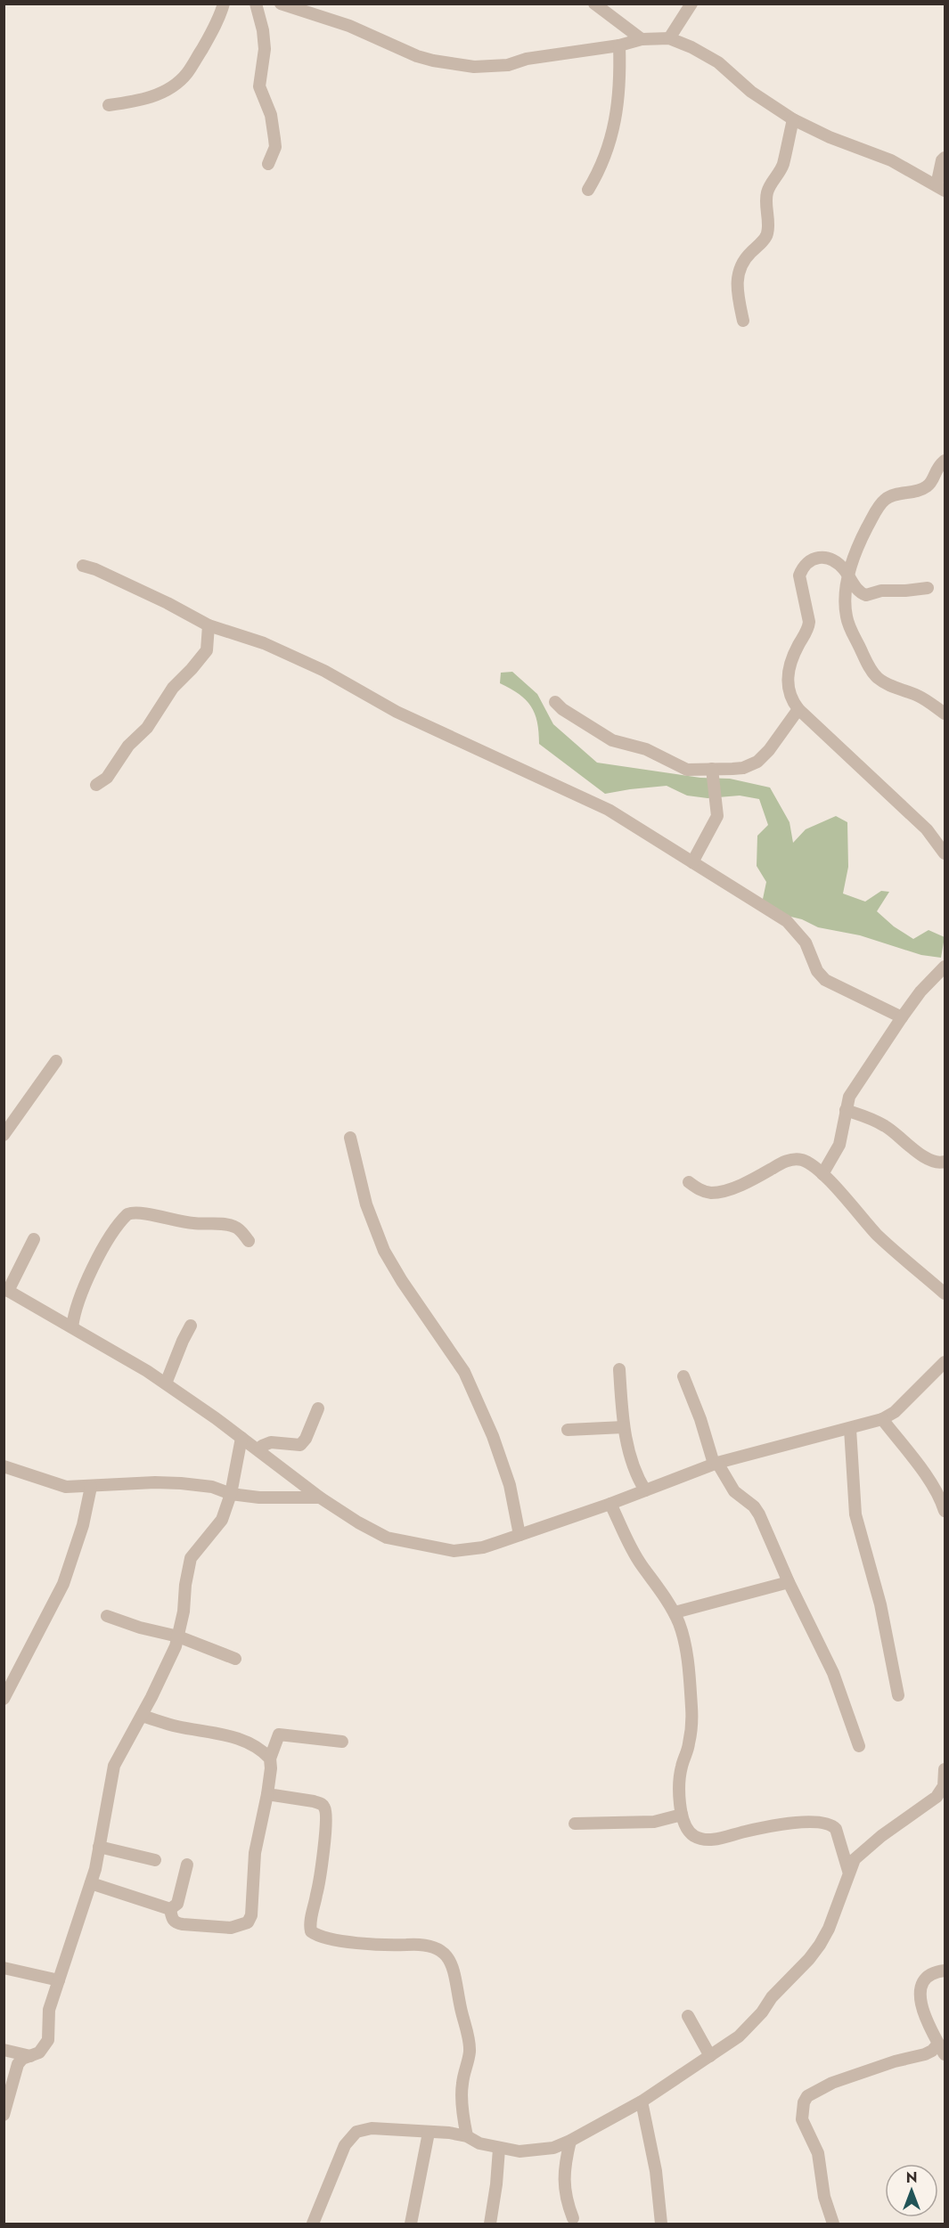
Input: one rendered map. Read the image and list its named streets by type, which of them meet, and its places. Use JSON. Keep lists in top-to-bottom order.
{
  "north": "top"
}
